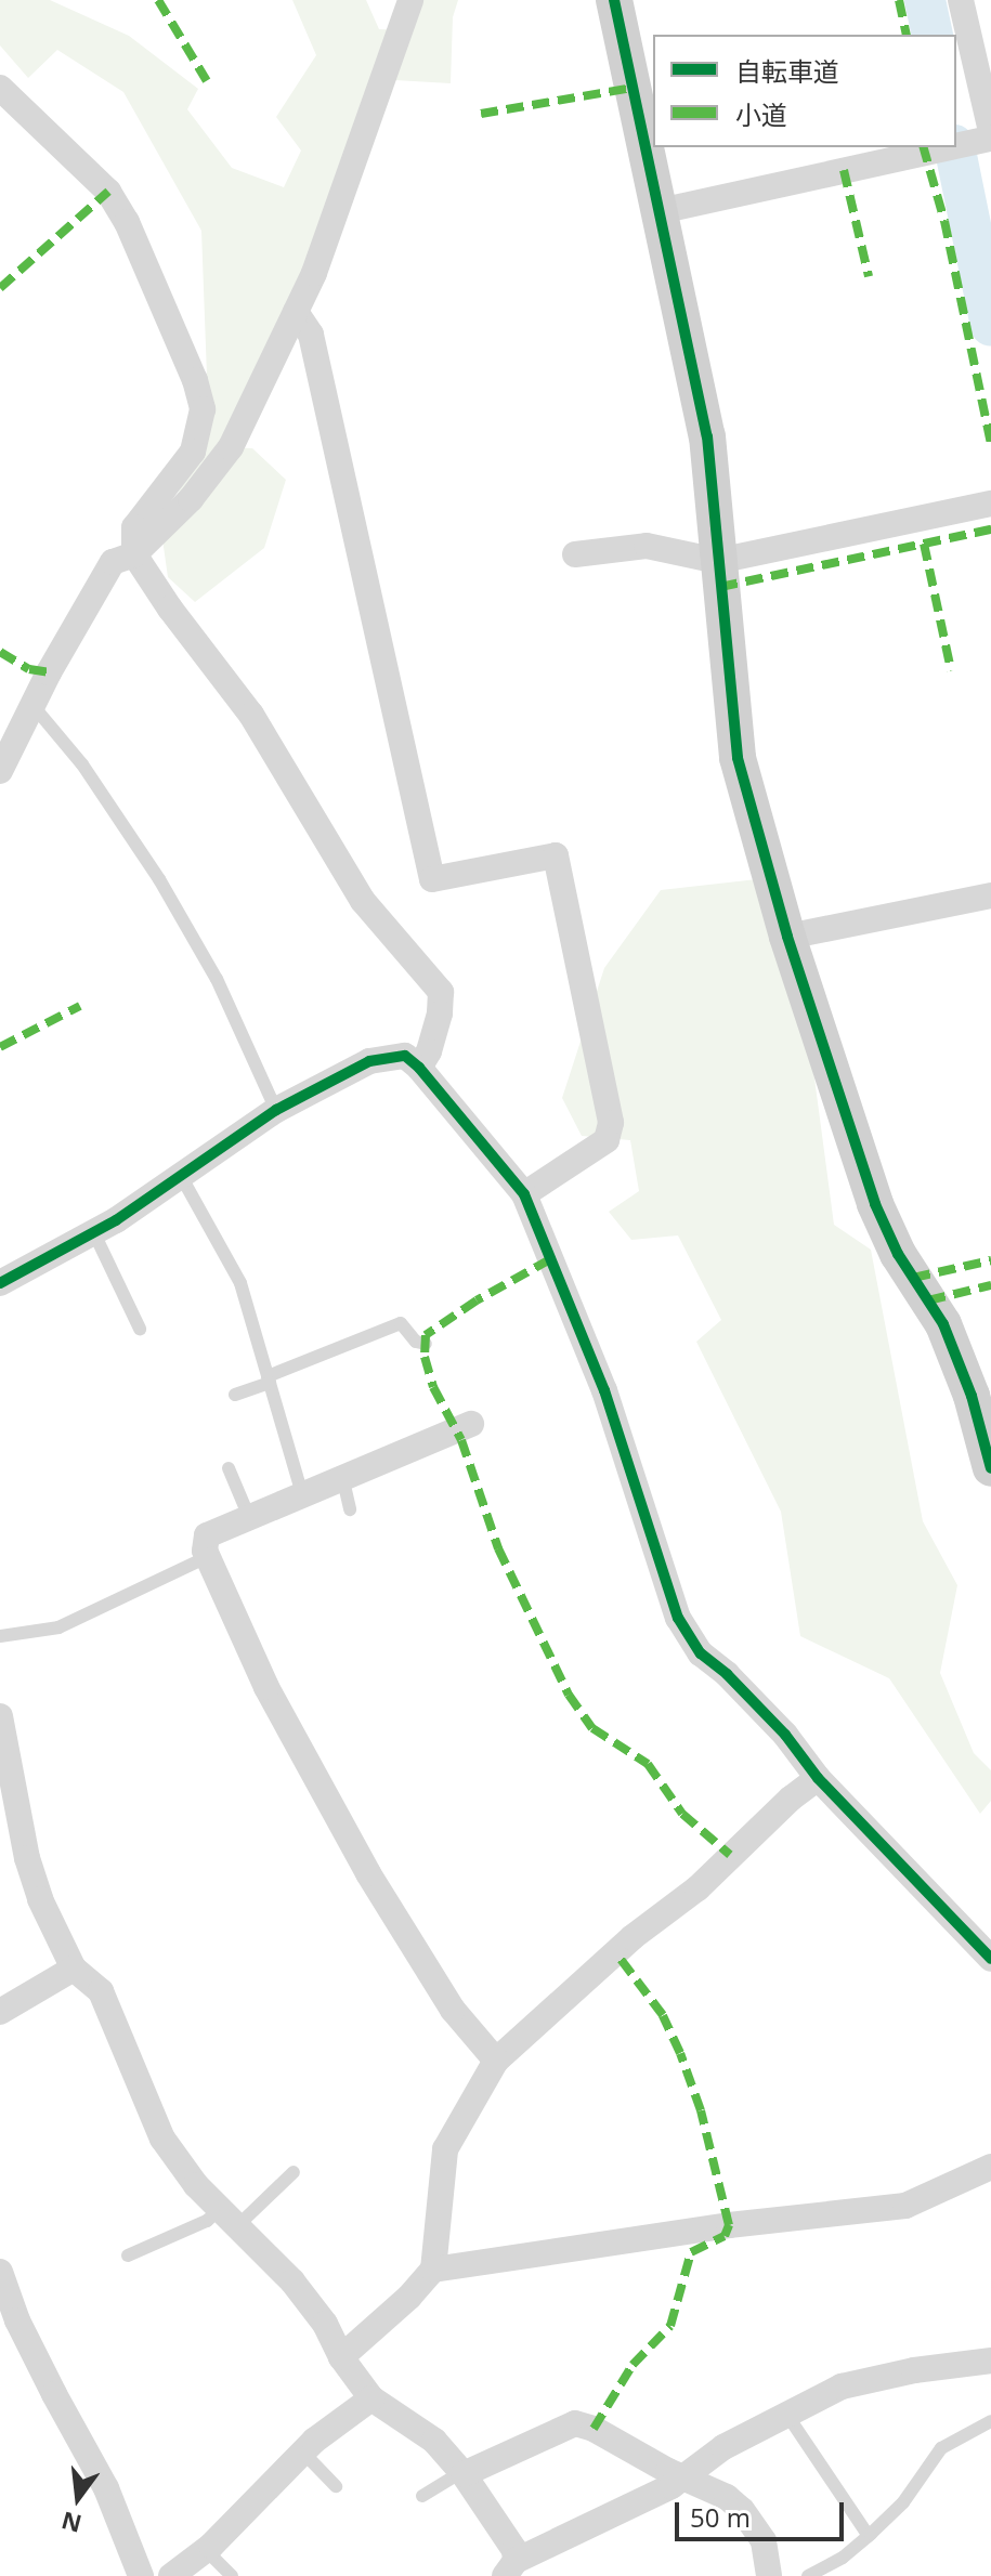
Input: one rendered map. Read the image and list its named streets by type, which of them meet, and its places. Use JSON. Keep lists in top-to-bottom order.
{
  "legend": ["自転車道", "小道"],
  "scale_bar": "50 m",
  "north": "bottom"
}
